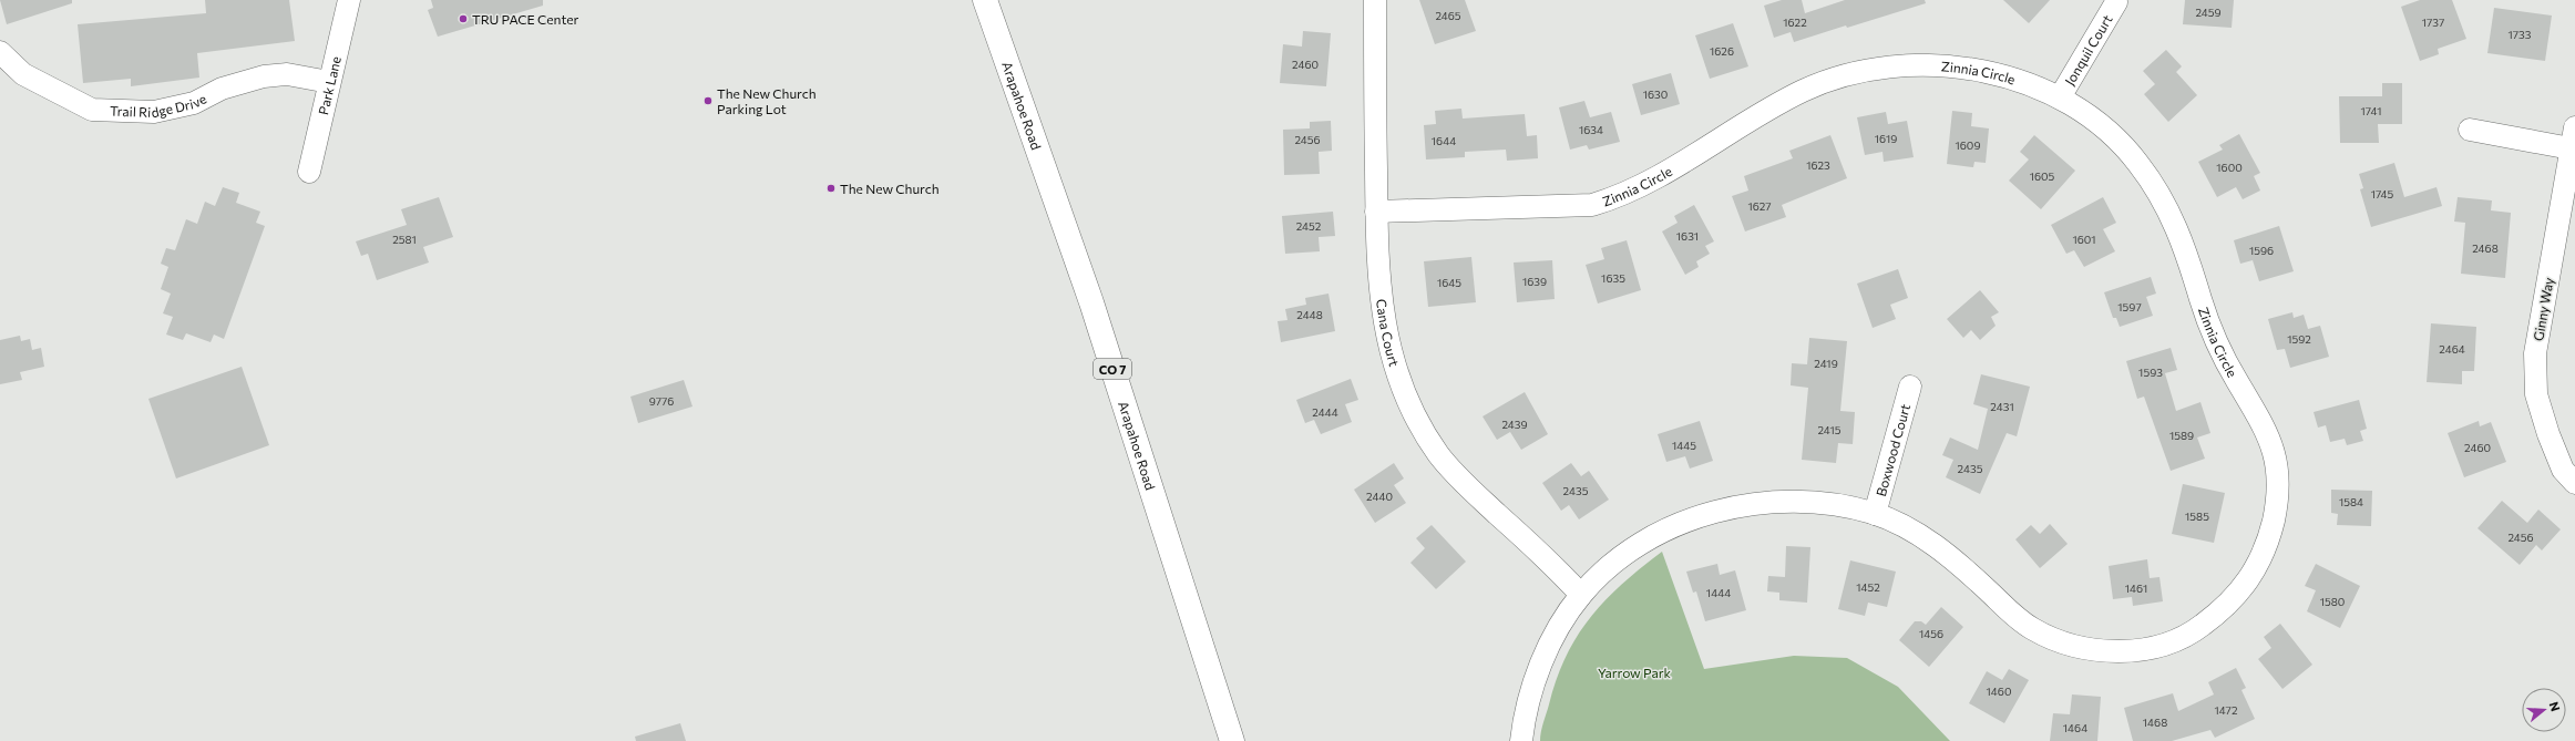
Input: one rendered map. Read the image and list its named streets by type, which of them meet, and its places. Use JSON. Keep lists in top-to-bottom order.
{
  "streets": {
    "main road": ["Arapahoe Road", "CO 7"],
    "street": [
      "Jonquil Court",
      "Zinnia Circle",
      "Park Lane",
      "Trail Ridge Drive",
      "Ginny Way",
      "Cana Court",
      "Boxwood Court"
    ]
  },
  "crossings": [
    ["Jonquil Court", "Zinnia Circle"],
    ["Zinnia Circle", "Cana Court"],
    ["Zinnia Circle", "Boxwood Court"],
    ["Park Lane", "Trail Ridge Drive"]
  ],
  "parks": ["Yarrow Park"],
  "places": ["TRU PACE Center", "The New Church Parking Lot", "The New Church"],
  "house_numbers": [
    "2459",
    "2465",
    "1622",
    "1737",
    "1733",
    "1626",
    "2460",
    "1630",
    "1741",
    "1634",
    "1619",
    "2456",
    "1644",
    "1609",
    "1623",
    "1600",
    "1605",
    "1745",
    "1627",
    "2452",
    "1631",
    "2581",
    "1601",
    "2468",
    "1596",
    "1635",
    "1639",
    "1645",
    "1597",
    "2448",
    "1592",
    "2464",
    "2419",
    "1593",
    "9776",
    "2431",
    "2444",
    "2439",
    "2415",
    "1589",
    "1445",
    "2460",
    "2435",
    "2435",
    "2440",
    "1584",
    "1585",
    "2456",
    "1452",
    "1461",
    "1444",
    "1580",
    "1456",
    "1460",
    "1472",
    "1468",
    "1464"
  ],
  "north": "right"
}
